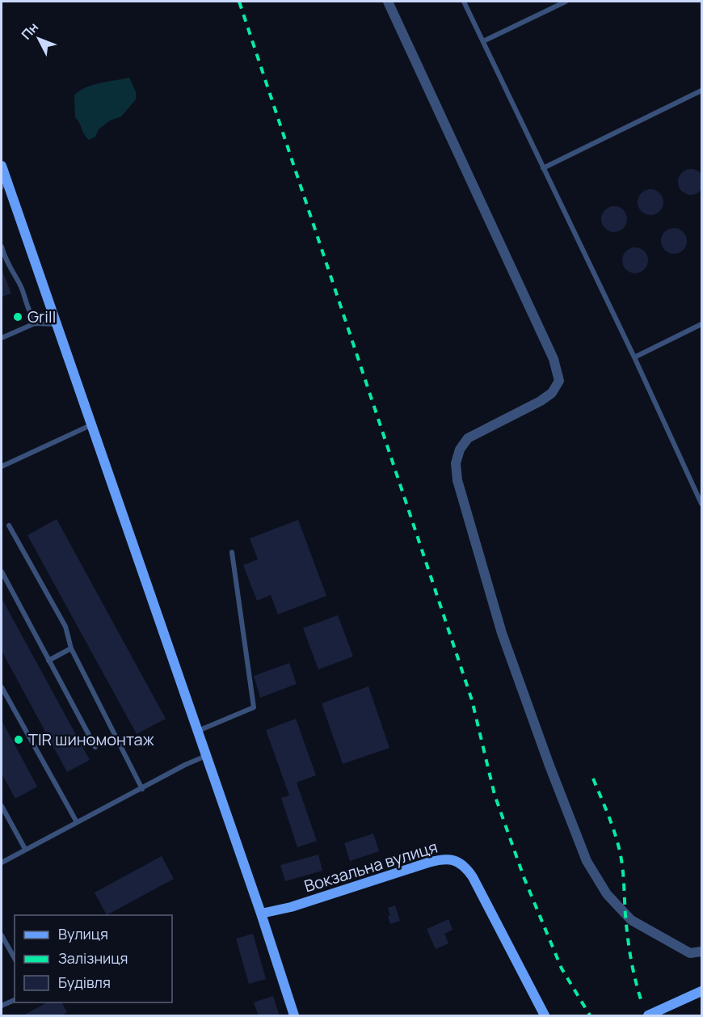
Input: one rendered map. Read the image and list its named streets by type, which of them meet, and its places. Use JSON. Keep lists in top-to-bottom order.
{
  "streets": {
    "main road": ["Вокзальна вулиця"]
  },
  "places": ["Grill", "TIR шиномонтаж"],
  "legend": ["Вулиця", "Залізниця", "Будівля"],
  "north": "top left"
}
